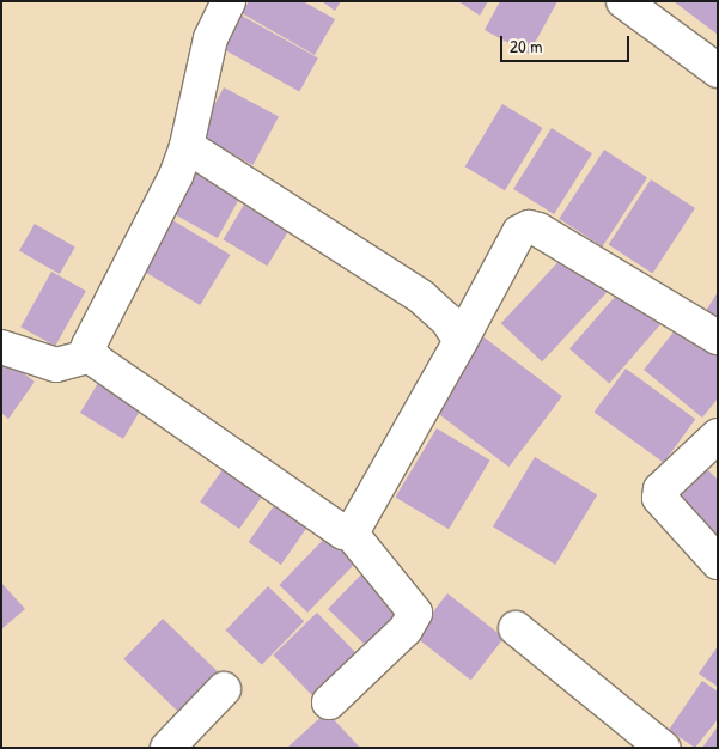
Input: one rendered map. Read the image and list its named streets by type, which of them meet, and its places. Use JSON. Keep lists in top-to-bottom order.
{
  "scale_bar": "20 m"
}
